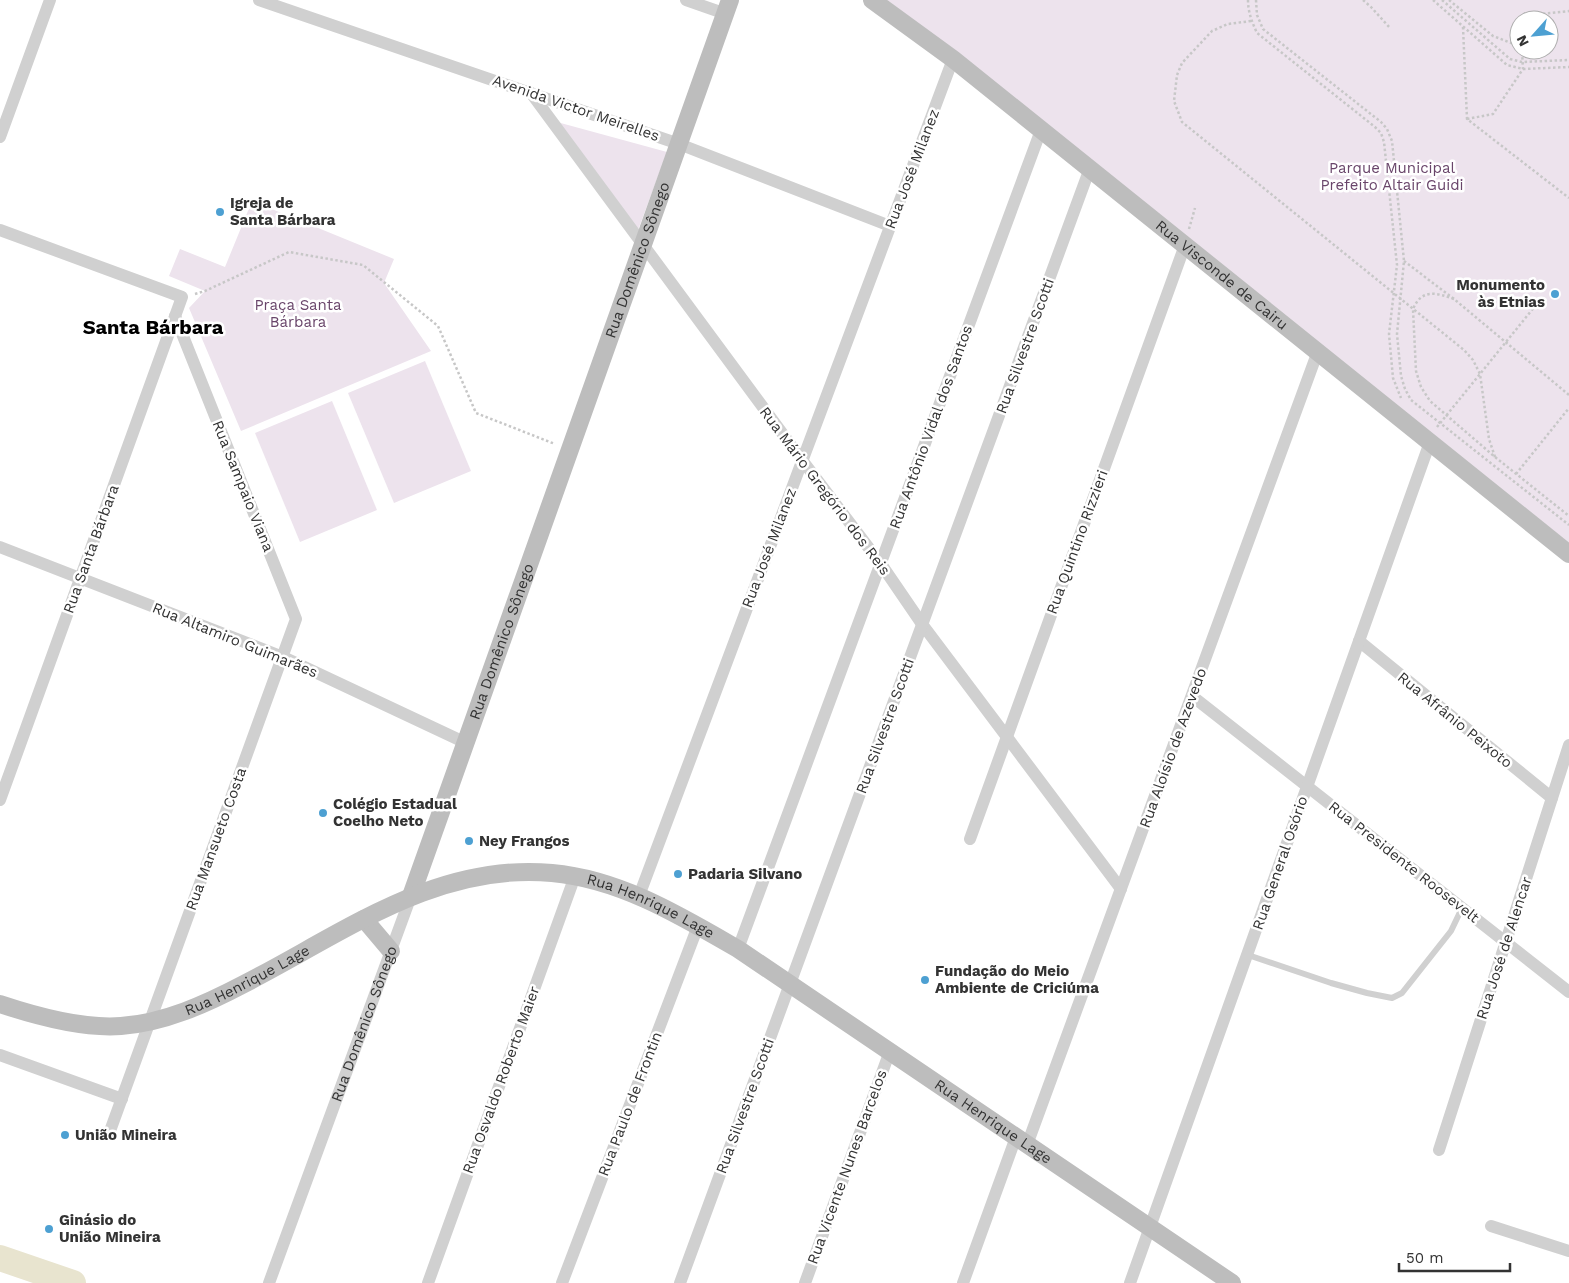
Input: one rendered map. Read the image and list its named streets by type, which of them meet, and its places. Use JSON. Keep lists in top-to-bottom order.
{
  "streets": {
    "street": [
      "Avenida Victor Meirelles",
      "Rua José Milanez",
      "Rua Domênico Sônego",
      "Rua Visconde de Cairu",
      "Rua Silvestre Scotti",
      "Rua Antônio Vidal dos Santos",
      "Rua Sampaio Viana",
      "Rua Mário Gregório dos Reis",
      "Rua Quintino Rizzieri",
      "Rua Santa Bárbara",
      "Rua Altamiro Guimarães",
      "Rua Afrânio Peixoto",
      "Rua Aloísio de Azevedo",
      "Rua Mansueto Costa",
      "Rua Presidente Roosevelt",
      "Rua General Osório",
      "Rua Henrique Lage",
      "Rua José de Alencar",
      "Rua Osvaldo Roberto Maier",
      "Rua Paulo de Frontin",
      "Rua Vicente Nunes Barcelos"
    ]
  },
  "crossings": [
    ["Avenida Victor Meirelles", "Rua José Milanez"],
    ["Avenida Victor Meirelles", "Rua Domênico Sônego"],
    ["Avenida Victor Meirelles", "Rua Mário Gregório dos Reis"],
    ["Rua José Milanez", "Rua Visconde de Cairu"],
    ["Rua José Milanez", "Rua Mário Gregório dos Reis"],
    ["Rua José Milanez", "Rua Henrique Lage"],
    ["Rua Domênico Sônego", "Rua Mário Gregório dos Reis"],
    ["Rua Domênico Sônego", "Rua Altamiro Guimarães"],
    ["Rua Domênico Sônego", "Rua Henrique Lage"],
    ["Rua Visconde de Cairu", "Rua Silvestre Scotti"],
    ["Rua Visconde de Cairu", "Rua Antônio Vidal dos Santos"],
    ["Rua Visconde de Cairu", "Rua Quintino Rizzieri"],
    ["Rua Visconde de Cairu", "Rua Aloísio de Azevedo"],
    ["Rua Visconde de Cairu", "Rua General Osório"],
    ["Rua Silvestre Scotti", "Rua Mário Gregório dos Reis"],
    ["Rua Silvestre Scotti", "Rua Henrique Lage"],
    ["Rua Antônio Vidal dos Santos", "Rua Mário Gregório dos Reis"],
    ["Rua Antônio Vidal dos Santos", "Rua Henrique Lage"],
    ["Rua Sampaio Viana", "Rua Santa Bárbara"],
    ["Rua Sampaio Viana", "Rua Altamiro Guimarães"],
    ["Rua Sampaio Viana", "Rua Mansueto Costa"],
    ["Rua Mário Gregório dos Reis", "Rua Quintino Rizzieri"],
    ["Rua Mário Gregório dos Reis", "Rua Aloísio de Azevedo"],
    ["Rua Santa Bárbara", "Rua Altamiro Guimarães"],
    ["Rua Altamiro Guimarães", "Rua Mansueto Costa"],
    ["Rua Afrânio Peixoto", "Rua General Osório"],
    ["Rua Afrânio Peixoto", "Rua José de Alencar"],
    ["Rua Aloísio de Azevedo", "Rua Presidente Roosevelt"],
    ["Rua Aloísio de Azevedo", "Rua Henrique Lage"],
    ["Rua Mansueto Costa", "Rua Henrique Lage"],
    ["Rua Presidente Roosevelt", "Rua General Osório"],
    ["Rua Presidente Roosevelt", "Rua José de Alencar"],
    ["Rua General Osório", "Rua Henrique Lage"],
    ["Rua Henrique Lage", "Rua Osvaldo Roberto Maier"],
    ["Rua Henrique Lage", "Rua Paulo de Frontin"],
    ["Rua Henrique Lage", "Rua Vicente Nunes Barcelos"]
  ],
  "districts": ["Santa Bárbara"],
  "parks": ["Parque Municipal Prefeito Altair Guidi", "Praça Santa Bárbara"],
  "places": [
    "Igreja de Santa Bárbara",
    "Monumento às Etnias",
    "Colégio Estadual Coelho Neto",
    "Ney Frangos",
    "Padaria Silvano",
    "Fundação do Meio Ambiente de Criciúma",
    "União Mineira",
    "Ginásio do União Mineira"
  ],
  "scale_bar": "50 m",
  "north": "bottom left"
}
